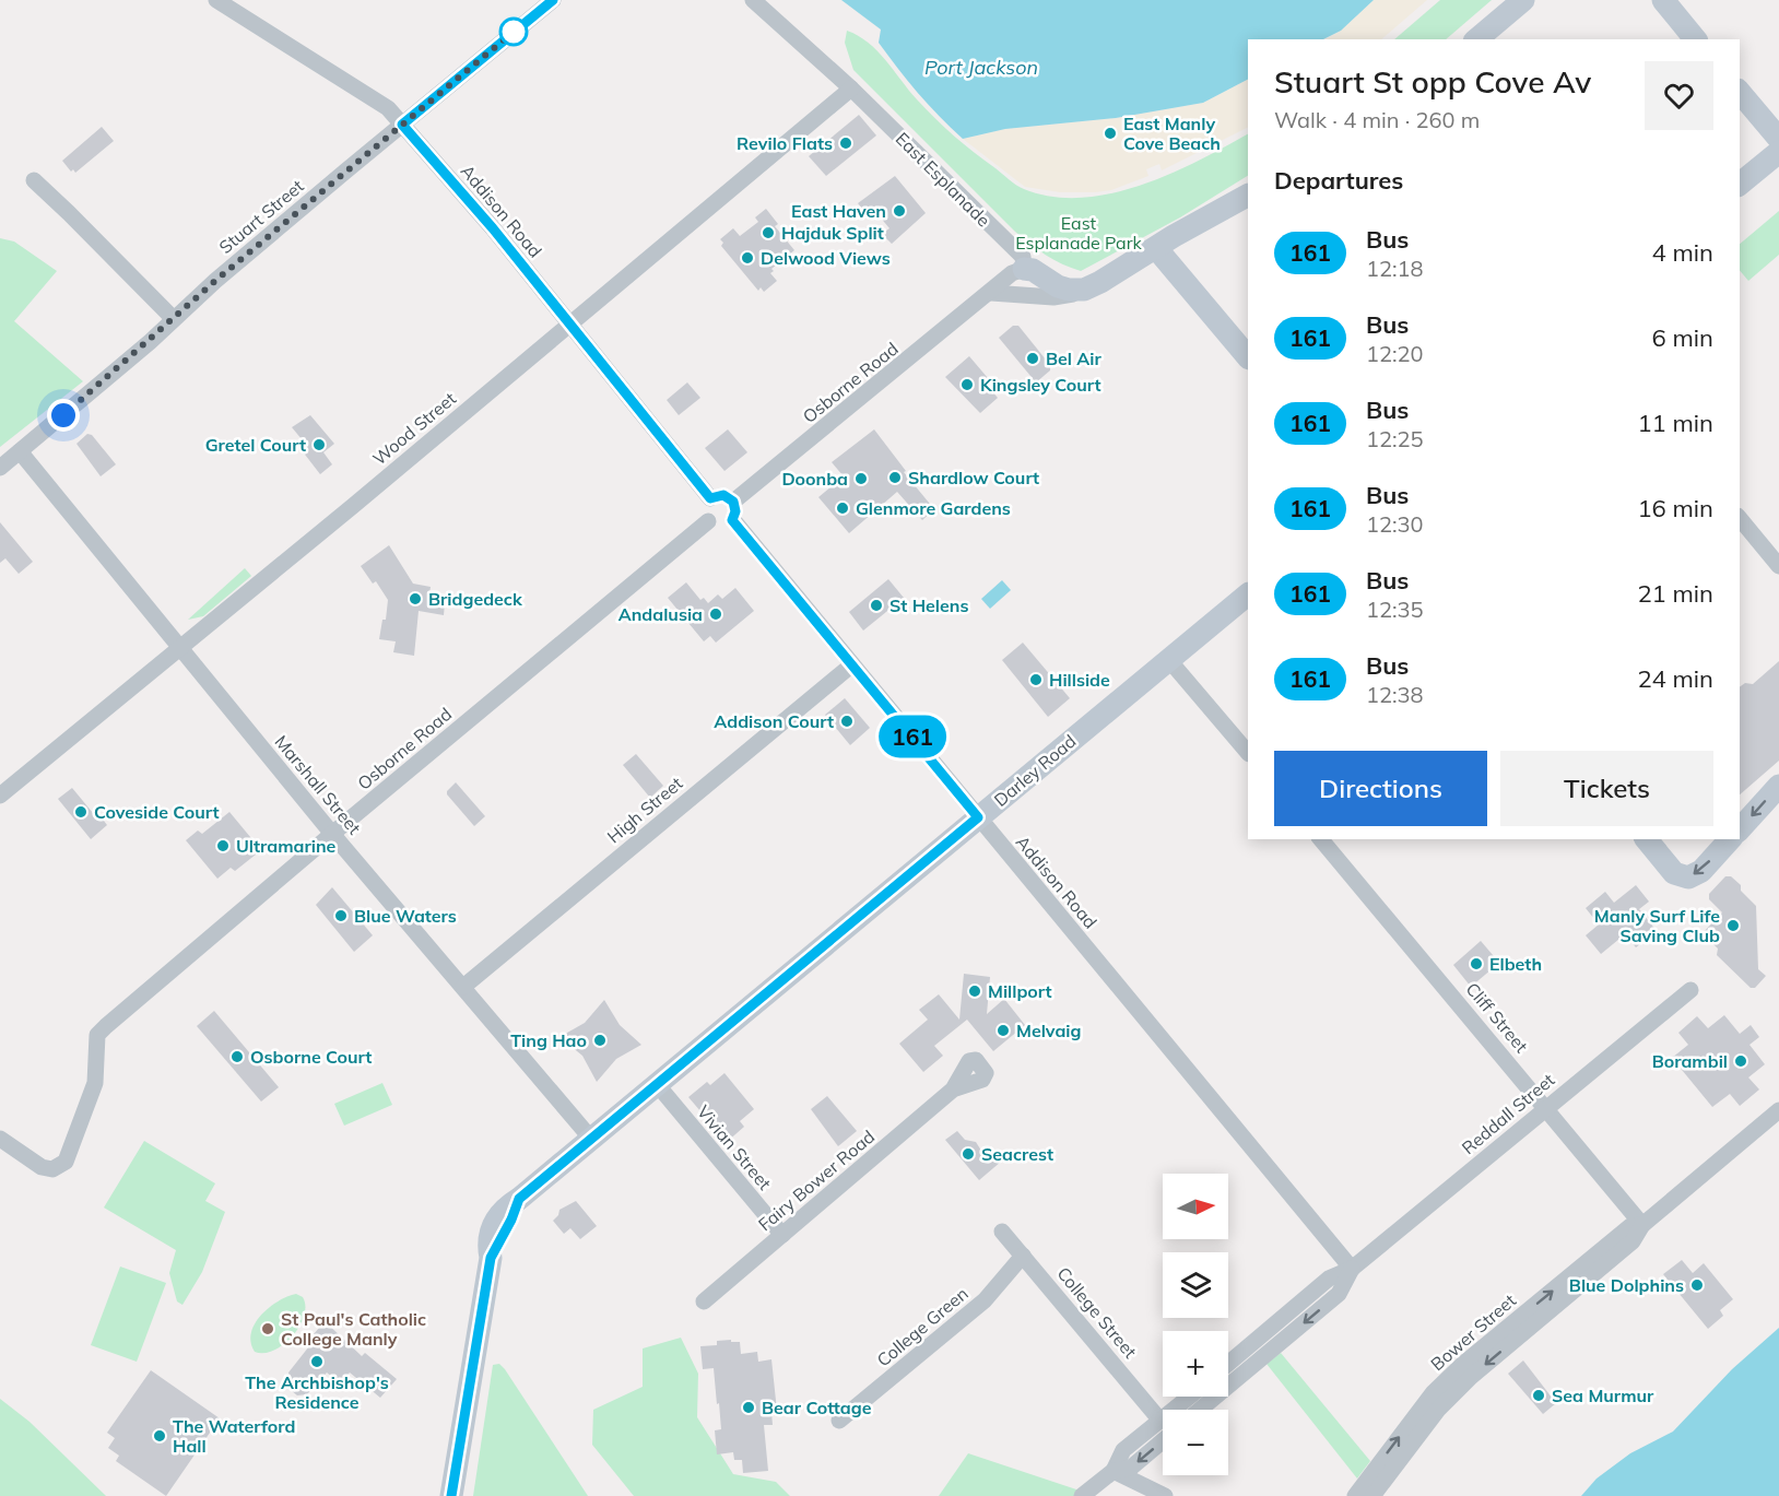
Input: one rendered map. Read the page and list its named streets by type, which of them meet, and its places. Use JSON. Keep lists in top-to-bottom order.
{
  "streets": {
    "street": [
      "East Esplanade",
      "Addison Road",
      "Stuart Street",
      "Osborne Road",
      "Wood Street",
      "Darley Road",
      "Marshall Street",
      "High Street",
      "Cliff Street",
      "Reddall Street",
      "Vivian Street",
      "Fairy Bower Road",
      "College Street",
      "College Green",
      "Bower Street"
    ]
  },
  "crossings": [
    ["East Esplanade", "Osborne Road"],
    ["East Esplanade", "Wood Street"],
    ["Addison Road", "Stuart Street"],
    ["Addison Road", "Osborne Road"],
    ["Addison Road", "Wood Street"],
    ["Addison Road", "Darley Road"],
    ["Addison Road", "High Street"],
    ["Addison Road", "Reddall Street"],
    ["Stuart Street", "Marshall Street"],
    ["Osborne Road", "Marshall Street"],
    ["Wood Street", "Marshall Street"],
    ["Darley Road", "Marshall Street"],
    ["Darley Road", "Vivian Street"],
    ["Marshall Street", "High Street"],
    ["Cliff Street", "Reddall Street"],
    ["Cliff Street", "Bower Street"],
    ["Vivian Street", "Fairy Bower Road"],
    ["College Street", "College Green"]
  ],
  "water": ["Port Jackson"],
  "parks": ["East Esplanade Park"],
  "places": [
    "East Manly Cove Beach",
    "Revilo Flats",
    "East Haven",
    "Hajduk Split",
    "Delwood Views",
    "Bel Air",
    "Kingsley Court",
    "Gretel Court",
    "Shardlow Court",
    "Doonba",
    "Glenmore Gardens",
    "Bridgedeck",
    "St Helens",
    "Andalusia",
    "Hillside",
    "Addison Court",
    "Coveside Court",
    "Ultramarine",
    "Blue Waters",
    "Manly Surf Life Saving Club",
    "Elbeth",
    "Millport",
    "Melvaig",
    "Ting Hao",
    "Osborne Court",
    "Borambil",
    "Seacrest",
    "Blue Dolphins",
    "St Paul's Catholic College Manly",
    "The Archbishop's Residence",
    "Sea Murmur",
    "Bear Cottage",
    "The Waterford Hall"
  ],
  "lines": ["bus line 161"],
  "north": "right",
  "page": {
    "on_map": "161",
    "heading": [
      ["Stuart St opp Cove Av", "Walk · 4 min · 260 m"],
      "Departures"
    ],
    "list": [
      {
        "mark": "161",
        "name": "Bus",
        "note": "12:18",
        "value": "4 min"
      },
      {
        "mark": "161",
        "name": "Bus",
        "note": "12:20",
        "value": "6 min"
      },
      {
        "mark": "161",
        "name": "Bus",
        "note": "12:25",
        "value": "11 min"
      },
      {
        "mark": "161",
        "name": "Bus",
        "note": "12:30",
        "value": "16 min"
      },
      {
        "mark": "161",
        "name": "Bus",
        "note": "12:35",
        "value": "21 min"
      },
      {
        "mark": "161",
        "name": "Bus",
        "note": "12:38",
        "value": "24 min"
      }
    ],
    "buttons": ["Directions", "Tickets"],
    "map_buttons": ["+", "−"]
  }
}
